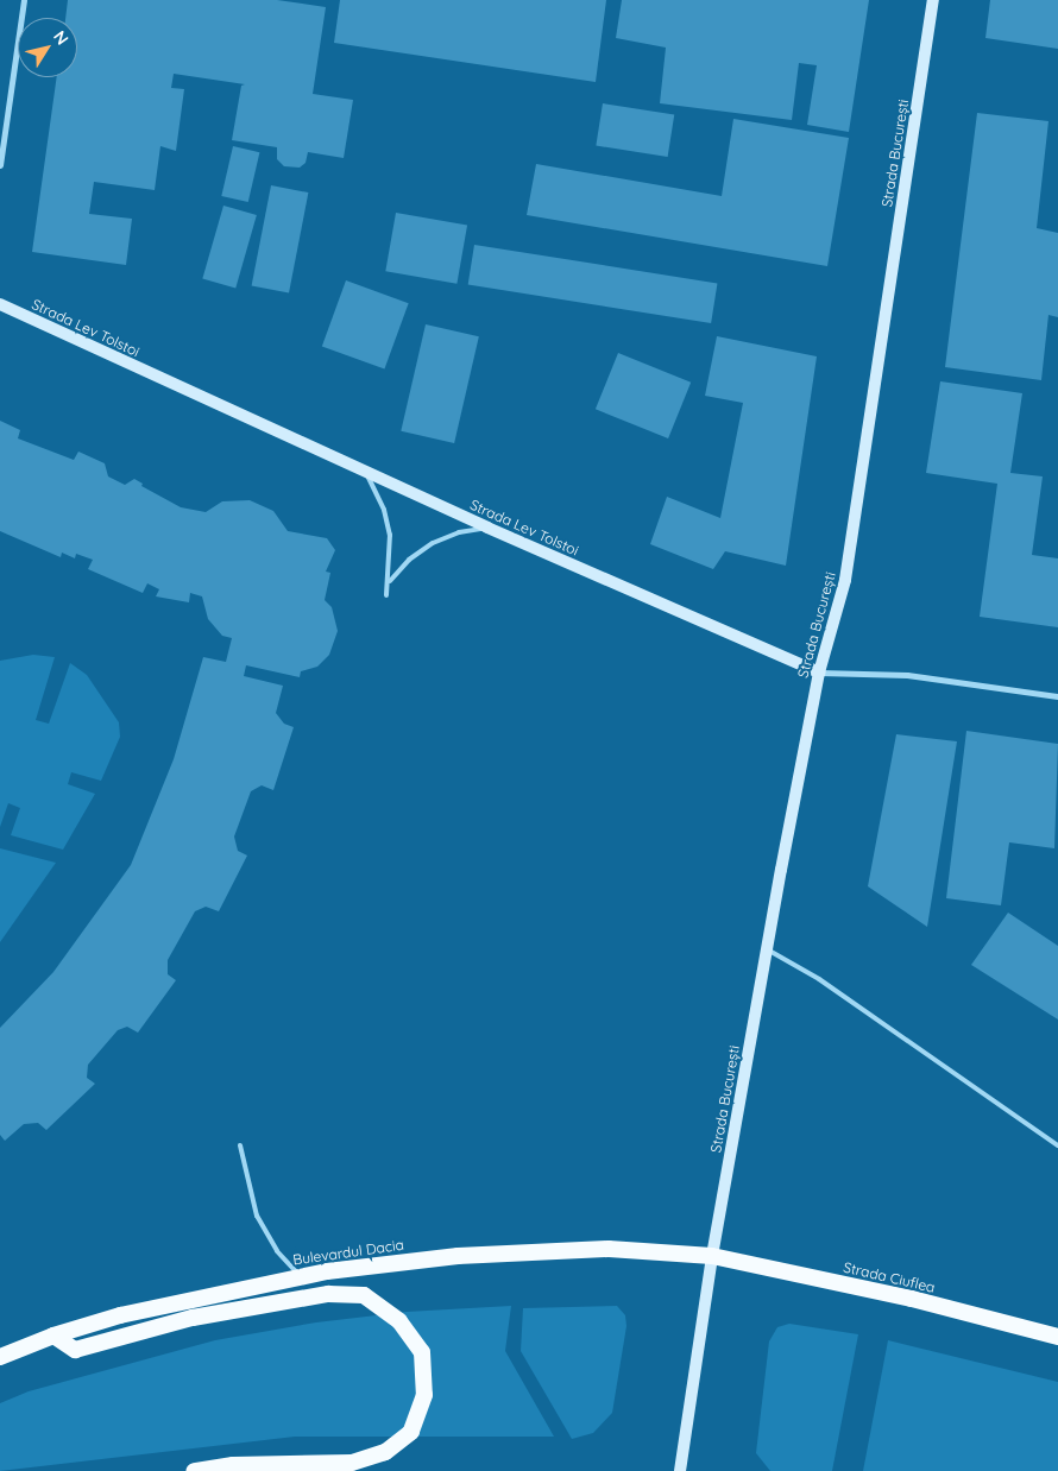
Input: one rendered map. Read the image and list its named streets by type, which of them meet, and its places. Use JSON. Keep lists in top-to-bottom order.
{
  "streets": {
    "highway": ["Bulevardul Dacia", "Strada Ciuflea"],
    "main road": ["Strada București", "Strada Lev Tolstoi"]
  },
  "crossings": [
    ["Strada București", "Strada Lev Tolstoi"],
    ["Strada București", "Bulevardul Dacia"],
    ["Strada București", "Strada Ciuflea"],
    ["Bulevardul Dacia", "Strada Ciuflea"]
  ],
  "north": "top right"
}
